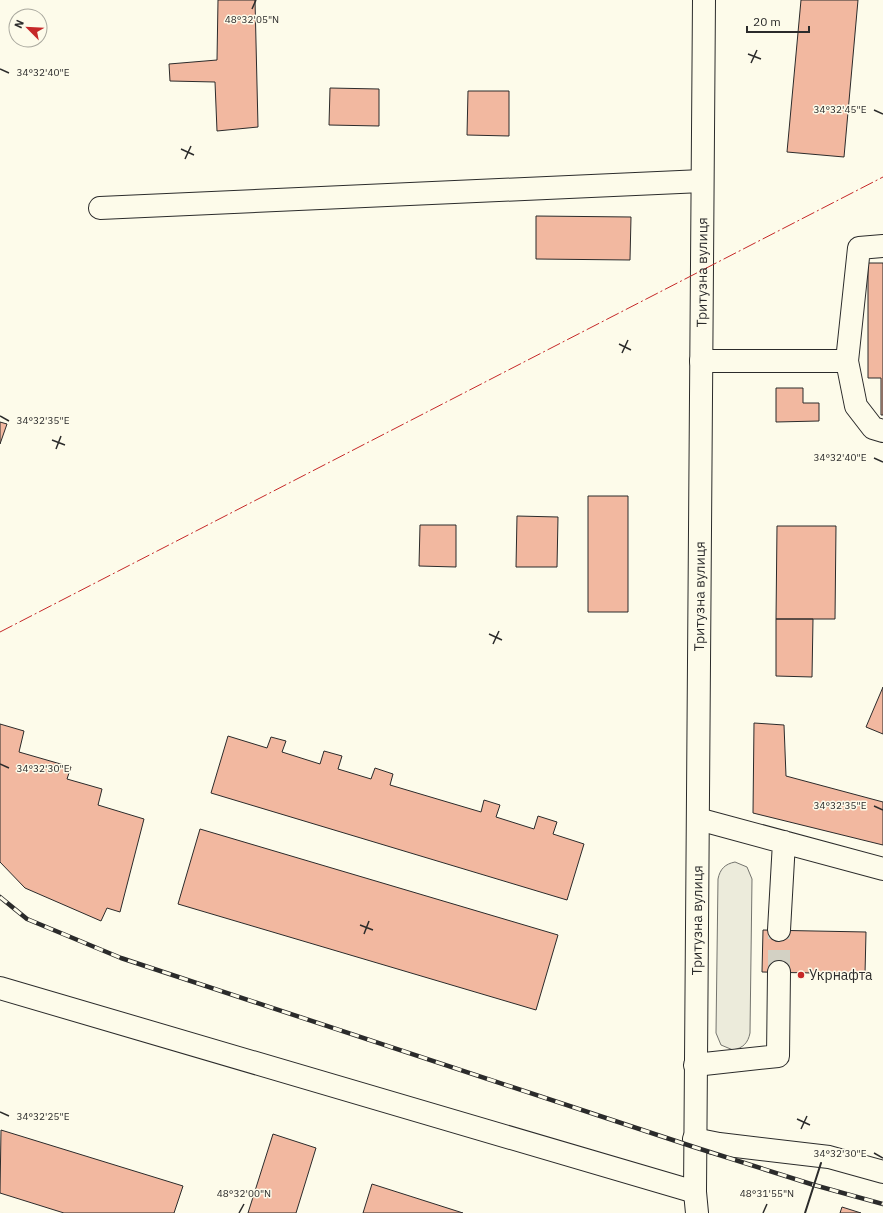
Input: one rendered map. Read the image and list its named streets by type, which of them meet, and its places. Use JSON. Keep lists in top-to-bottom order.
{
  "streets": {
    "main road": ["Тритузна вулиця"]
  },
  "places": ["Укрнафта"],
  "scale_bar": "20 m",
  "north": "top left",
  "coordinates": [
    "48°32'05\"N",
    "34°32'40\"E",
    "34°32'45\"E",
    "34°32'35\"E",
    "34°32'30\"E",
    "34°32'25\"E",
    "48°32'00\"N",
    "48°31'55\"N"
  ]
}
